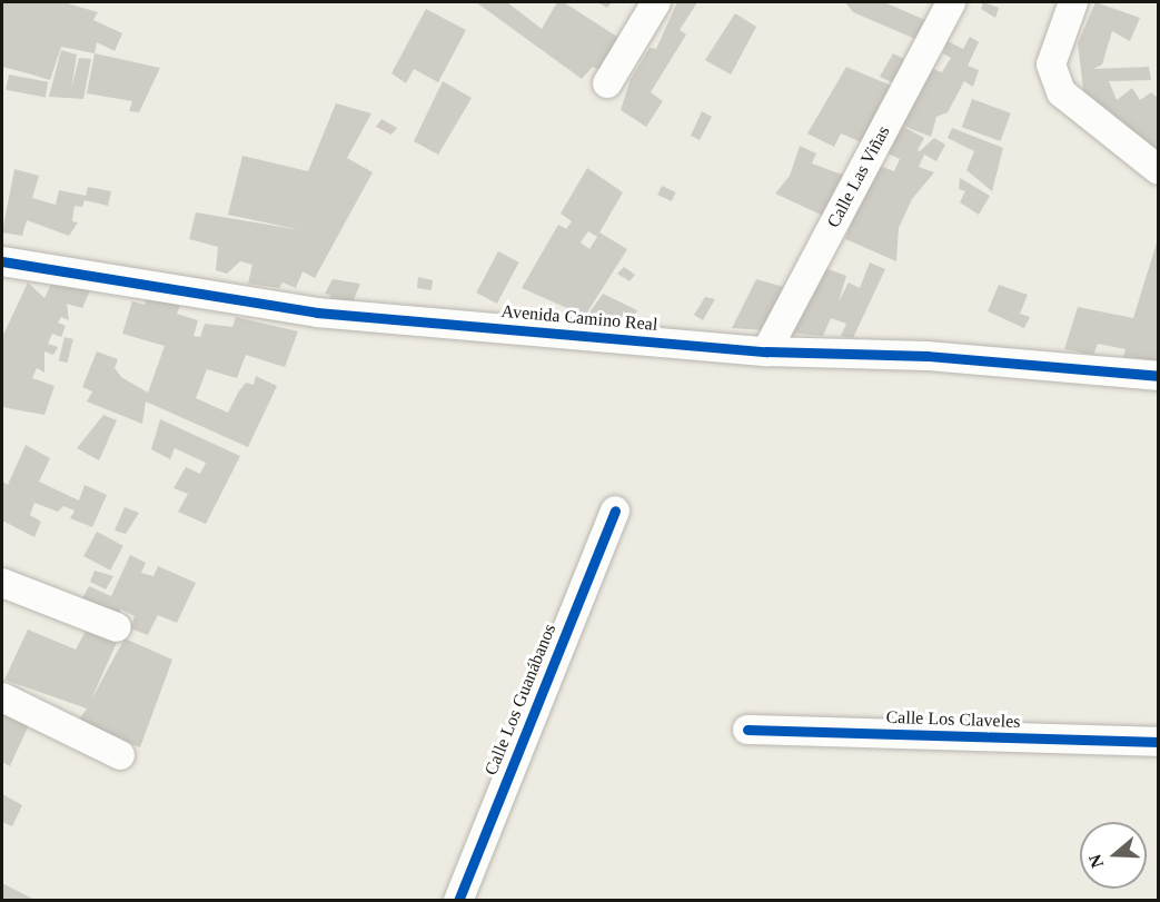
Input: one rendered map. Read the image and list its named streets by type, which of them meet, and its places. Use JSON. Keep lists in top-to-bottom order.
{
  "streets": {
    "street": [
      "Calle Las Viñas",
      "Avenida Camino Real",
      "Calle Los Guanábanos",
      "Calle Los Claveles"
    ]
  },
  "crossings": [
    ["Calle Las Viñas", "Avenida Camino Real"]
  ],
  "north": "left"
}
